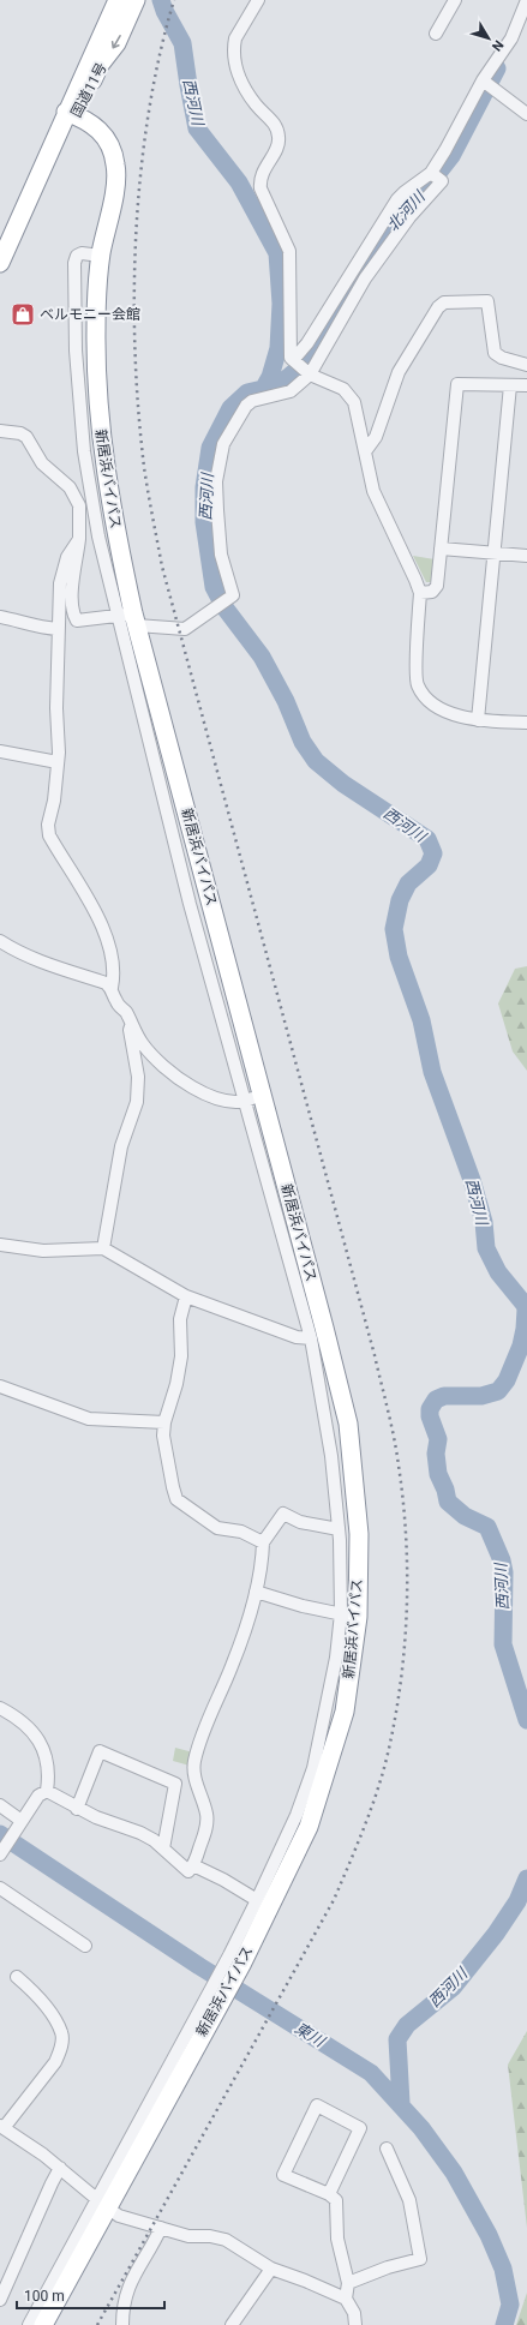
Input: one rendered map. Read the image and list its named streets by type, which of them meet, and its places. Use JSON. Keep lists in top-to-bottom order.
{
  "streets": {
    "highway": ["国道11号", "新居浜バイパス"]
  },
  "crossings": [
    ["国道11号", "新居浜バイパス"]
  ],
  "water": ["西河川", "北河川", "東川"],
  "places": {
    "shop": ["ベルモニー会館"]
  },
  "scale_bar": "100 m",
  "north": "bottom right"
}
